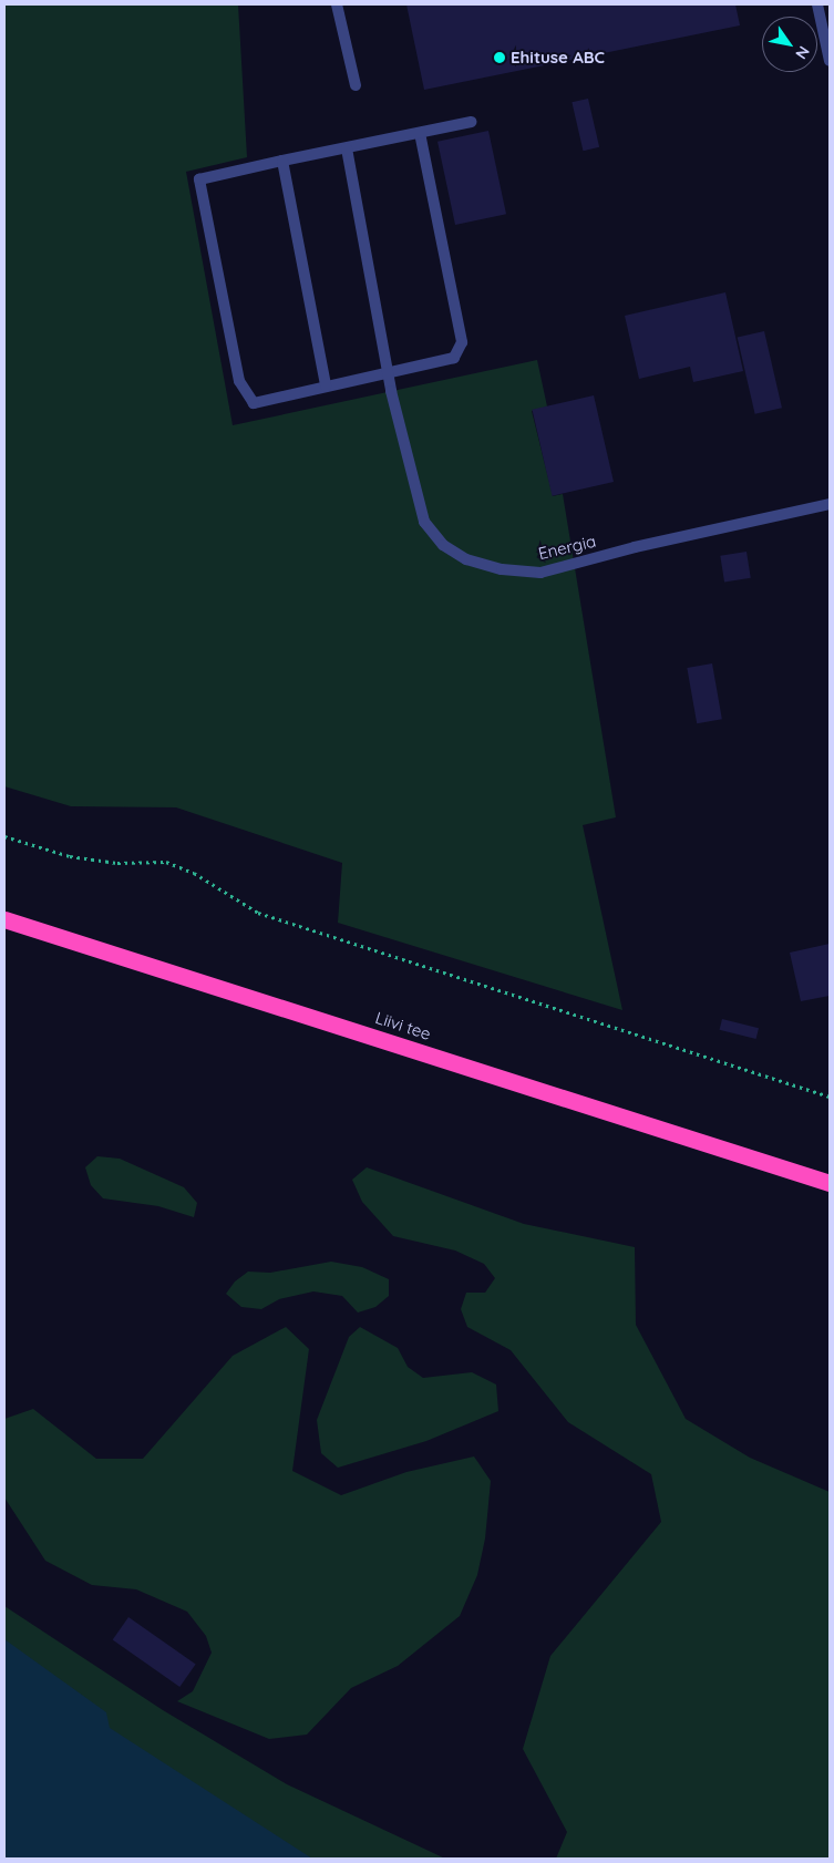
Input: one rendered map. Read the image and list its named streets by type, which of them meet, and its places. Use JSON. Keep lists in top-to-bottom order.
{
  "streets": {
    "highway": ["Liivi tee"],
    "street": ["Energia"]
  },
  "places": ["Ehituse ABC"],
  "north": "bottom right"
}
